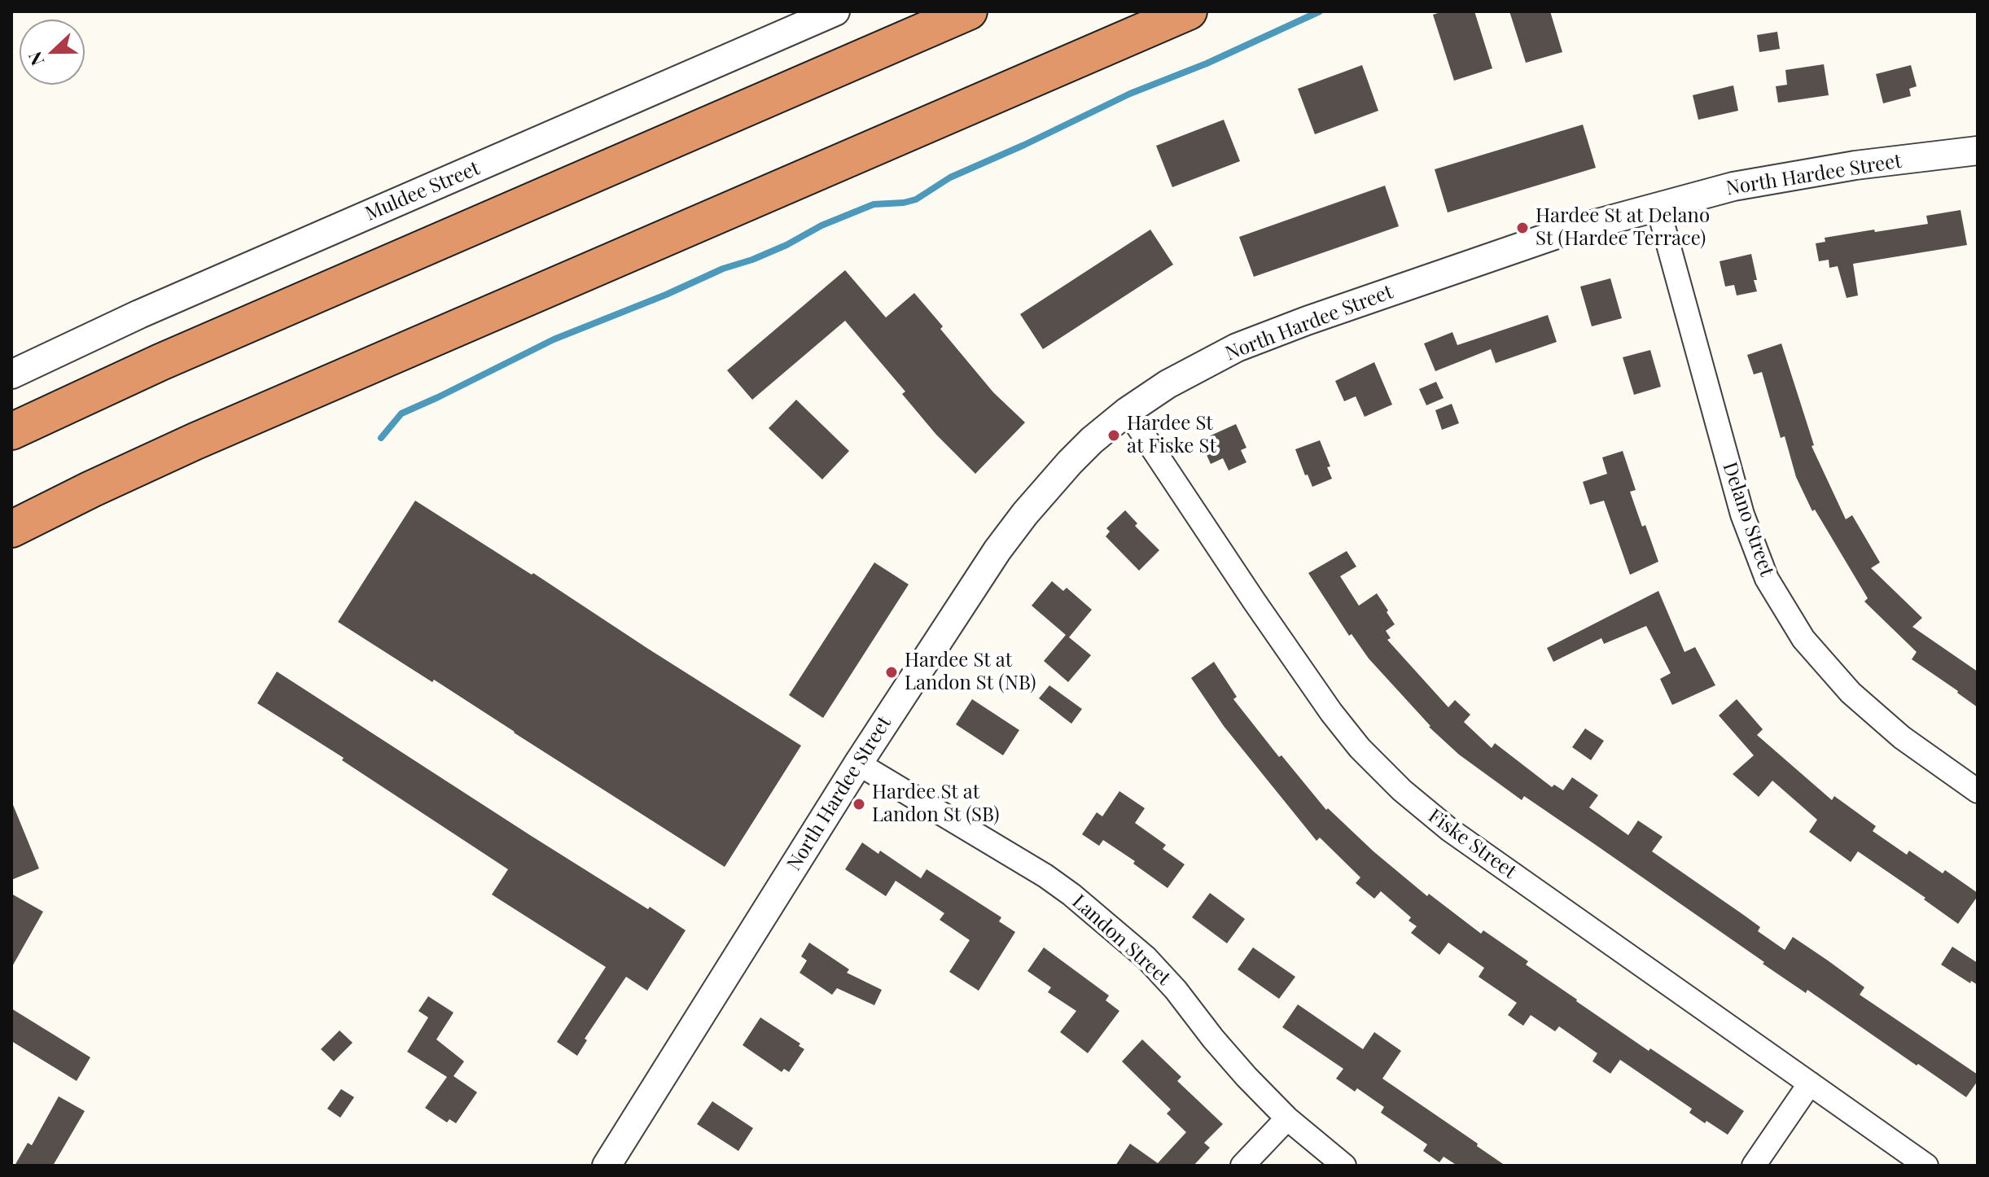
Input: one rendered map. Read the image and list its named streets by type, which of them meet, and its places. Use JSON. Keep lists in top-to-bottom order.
{
  "streets": {
    "street": [
      "North Hardee Street",
      "Muldee Street",
      "Delano Street",
      "Fiske Street",
      "Landon Street"
    ]
  },
  "crossings": [
    ["North Hardee Street", "Delano Street"],
    ["North Hardee Street", "Fiske Street"],
    ["North Hardee Street", "Landon Street"]
  ],
  "places": [
    "Hardee St at Delano St (Hardee Terrace)",
    "Hardee St at Fiske St",
    "Hardee St at Landon St (NB)",
    "Hardee St at Landon St (SB)"
  ],
  "north": "left"
}
